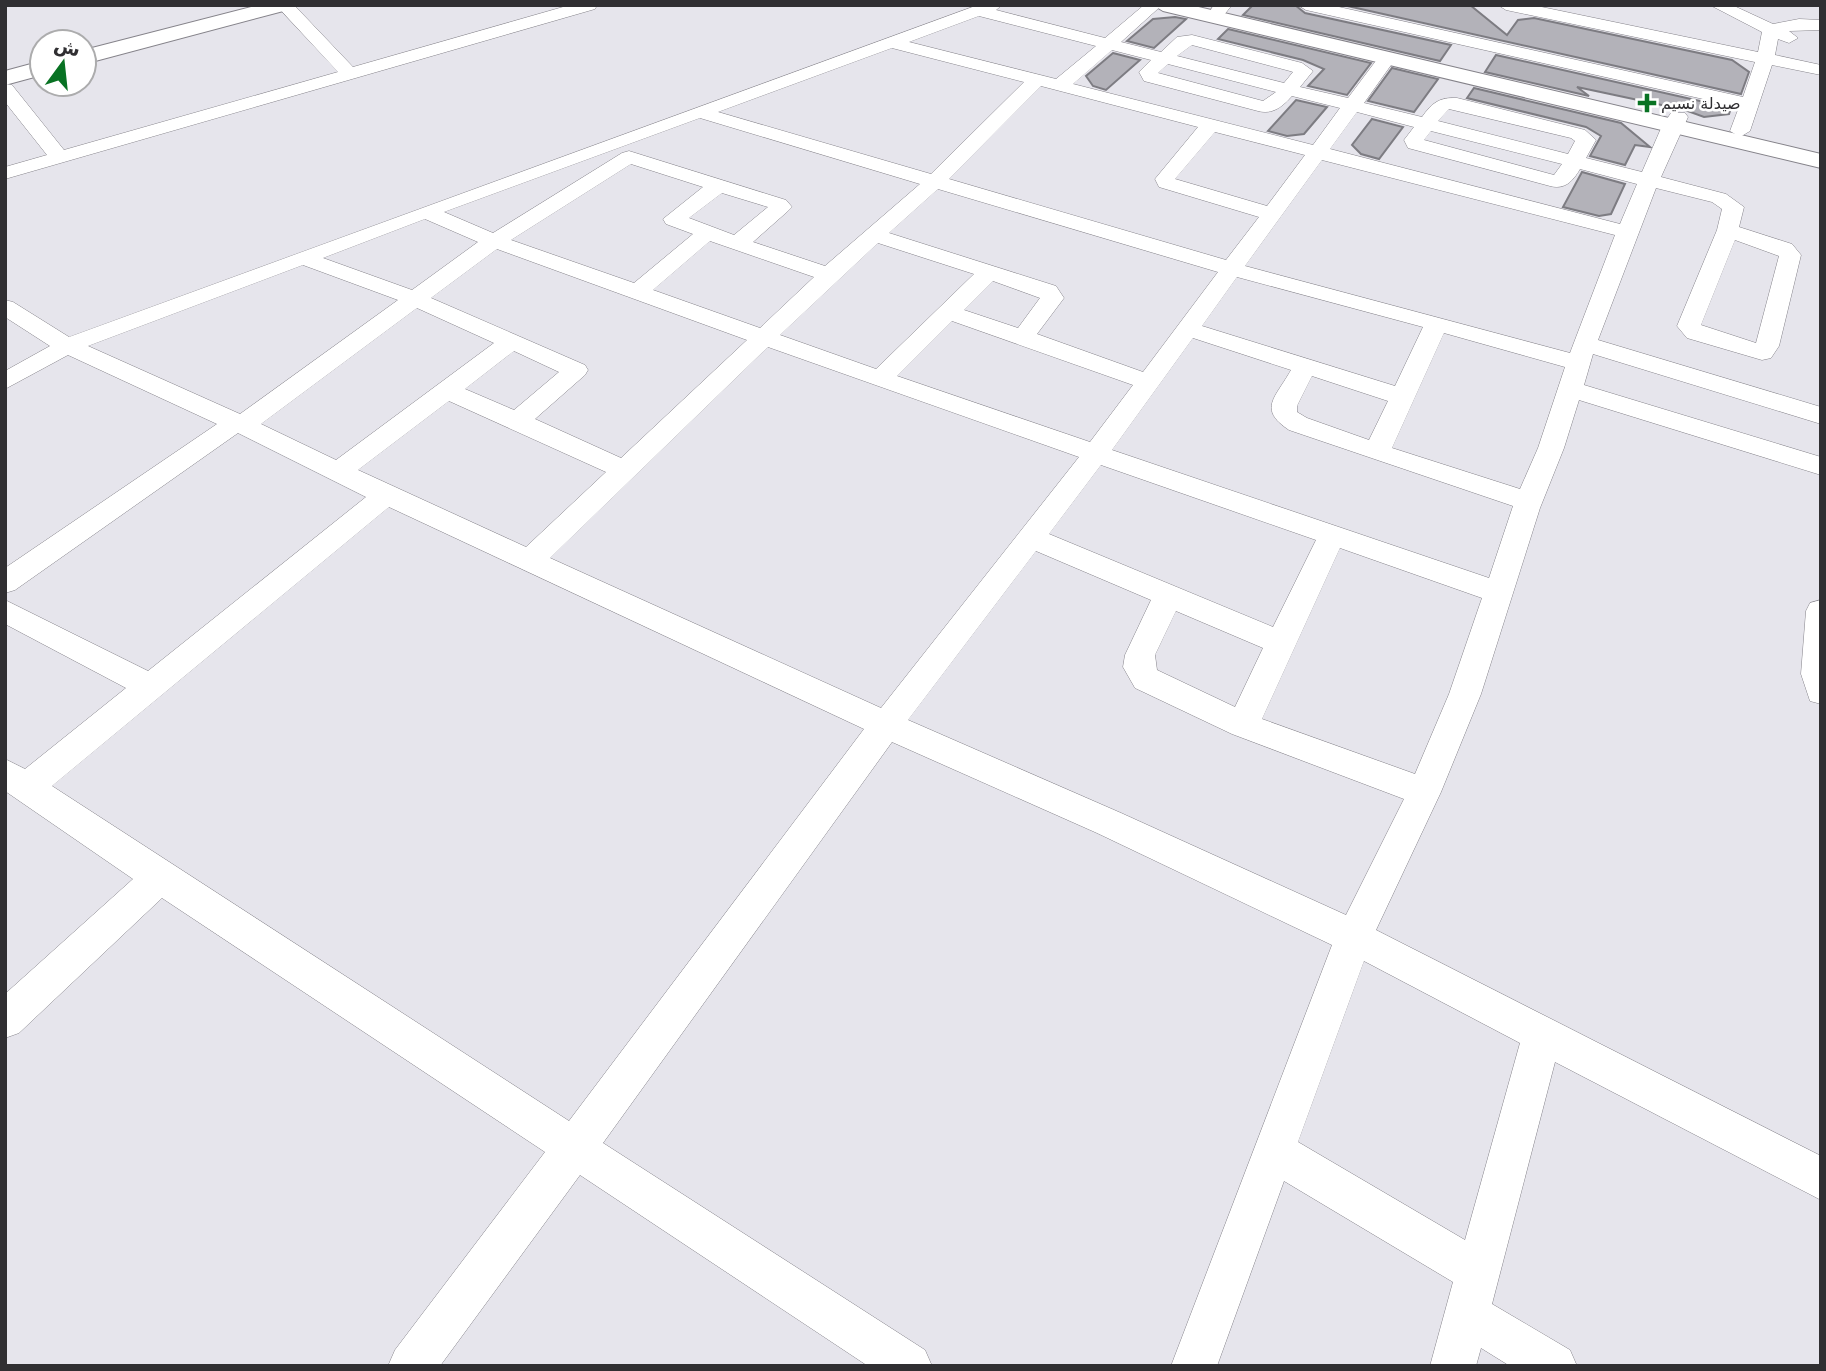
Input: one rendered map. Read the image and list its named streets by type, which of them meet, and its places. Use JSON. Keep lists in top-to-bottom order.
{
  "places": {
    "health": ["صيدلة نسيم"]
  },
  "north": "top"
}
